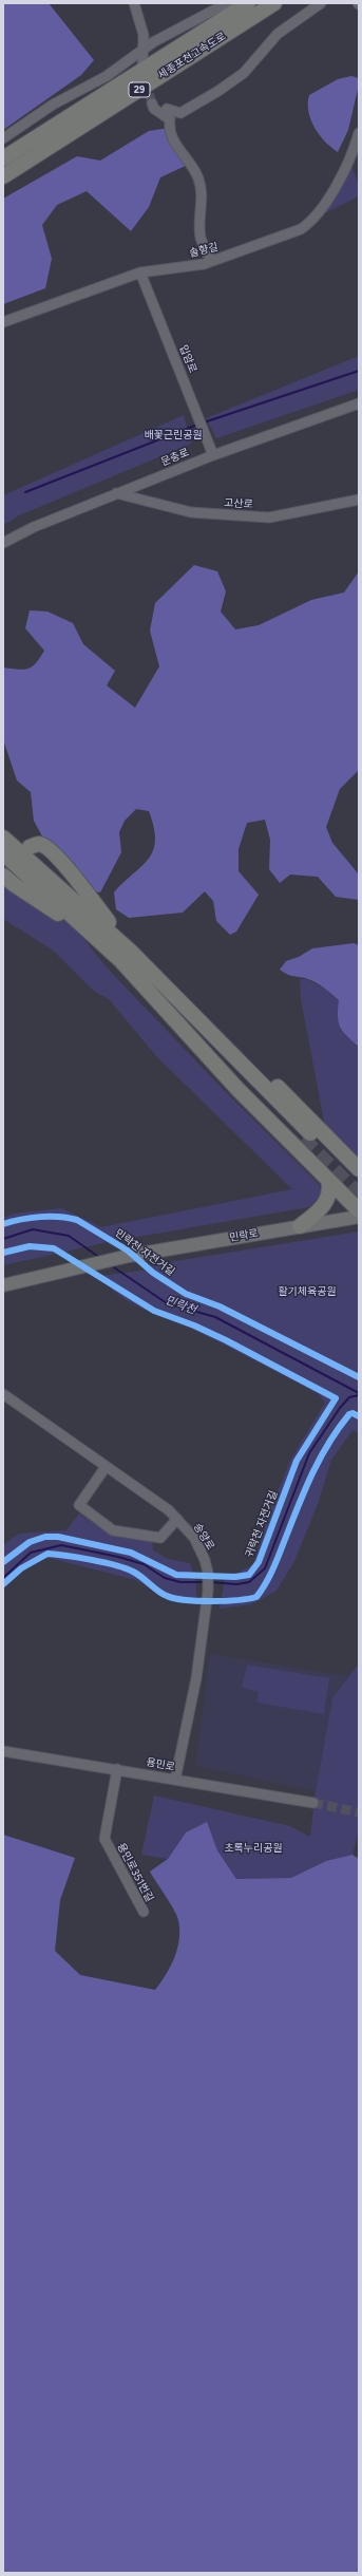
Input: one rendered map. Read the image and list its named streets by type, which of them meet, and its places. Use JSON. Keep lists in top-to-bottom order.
{
  "streets": {
    "highway": ["세종포천고속도로", "29"],
    "main road": ["민락로"],
    "street": [
      "솔향길",
      "입암로",
      "문충로",
      "고산로",
      "송양로",
      "용민로",
      "용민로351번길"
    ],
    "cycle path": ["민락천 자전거길", "귀락천 자전거길"]
  },
  "crossings": [
    ["솔향길", "입암로"],
    ["입암로", "문충로"],
    ["문충로", "고산로"],
    ["송양로", "용민로"],
    ["용민로", "용민로351번길"]
  ],
  "water": ["민락천"],
  "parks": ["배꽃근린공원", "활기체육공원", "초록누리공원"]
}
